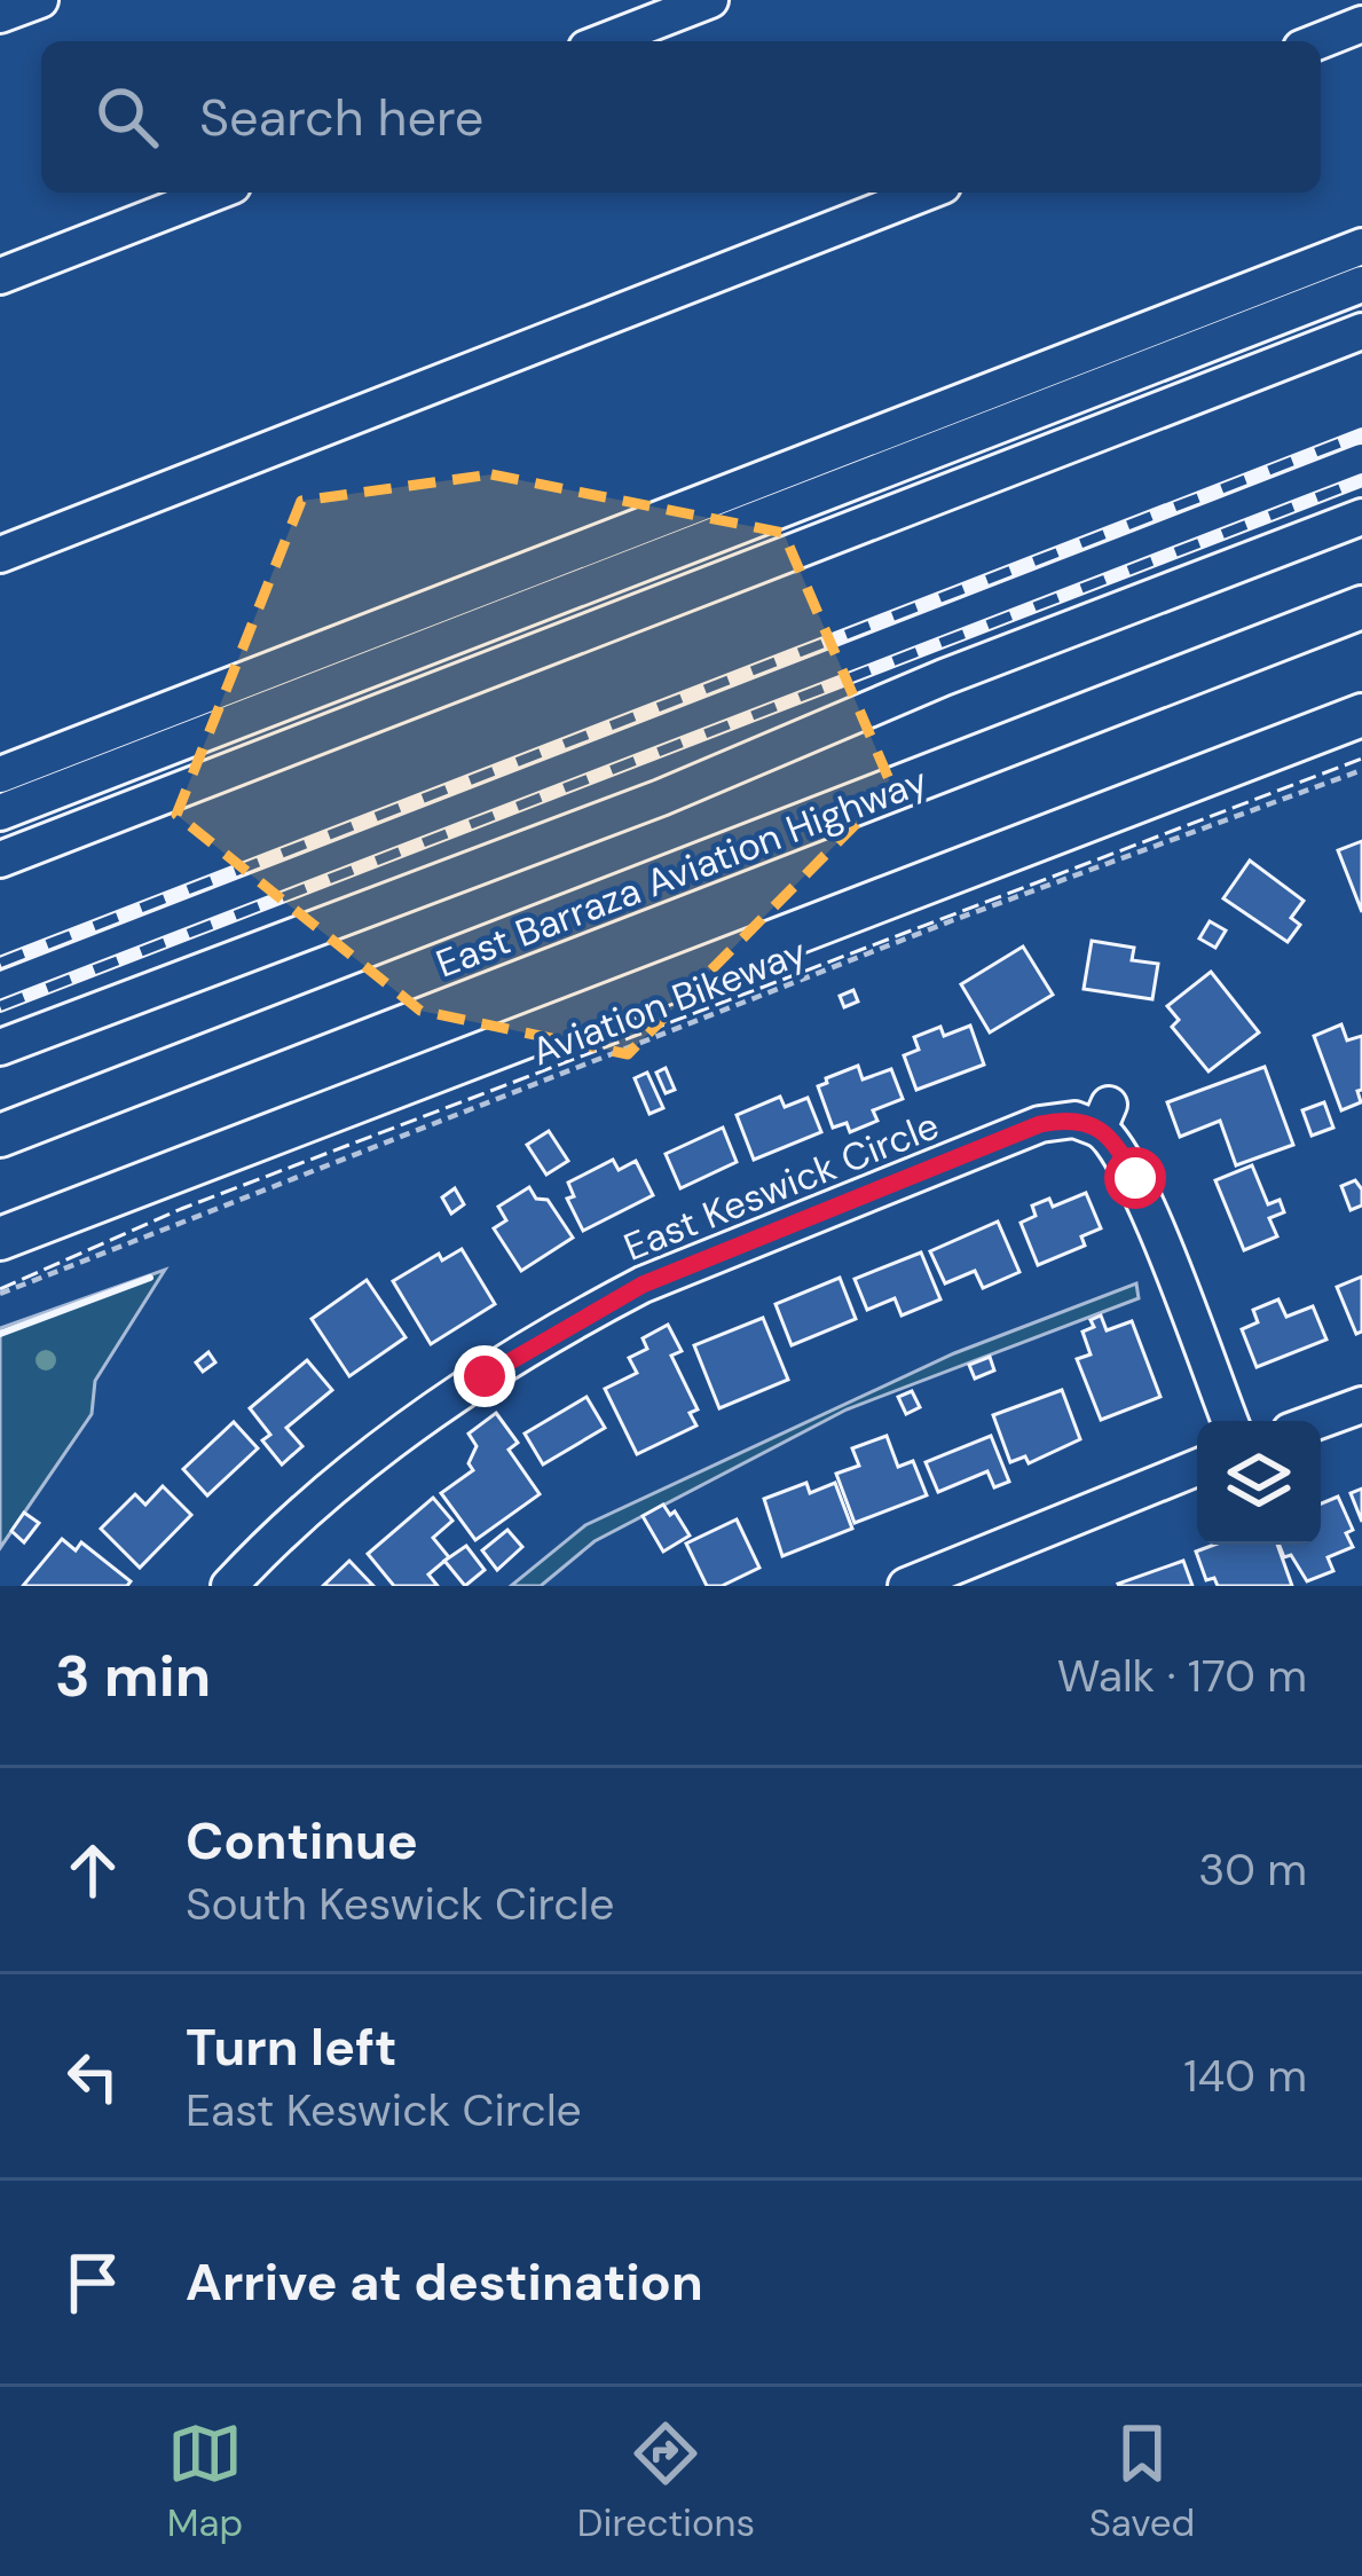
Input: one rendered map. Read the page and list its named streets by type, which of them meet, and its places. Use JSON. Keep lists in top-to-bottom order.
{
  "streets": {
    "main road": ["East Barraza Aviation Highway"],
    "street": ["East Keswick Circle"],
    "path": ["Aviation Bikeway"]
  },
  "page": {
    "search": "Search here",
    "heading": ["3 min", "Walk · 170 m"],
    "list": [
      ["Continue", "South Keswick Circle", "30 m"],
      ["Turn left", "East Keswick Circle", "140 m"],
      "Arrive at destination"
    ],
    "nav": ["Map", "Directions", "Saved"]
  }
}
